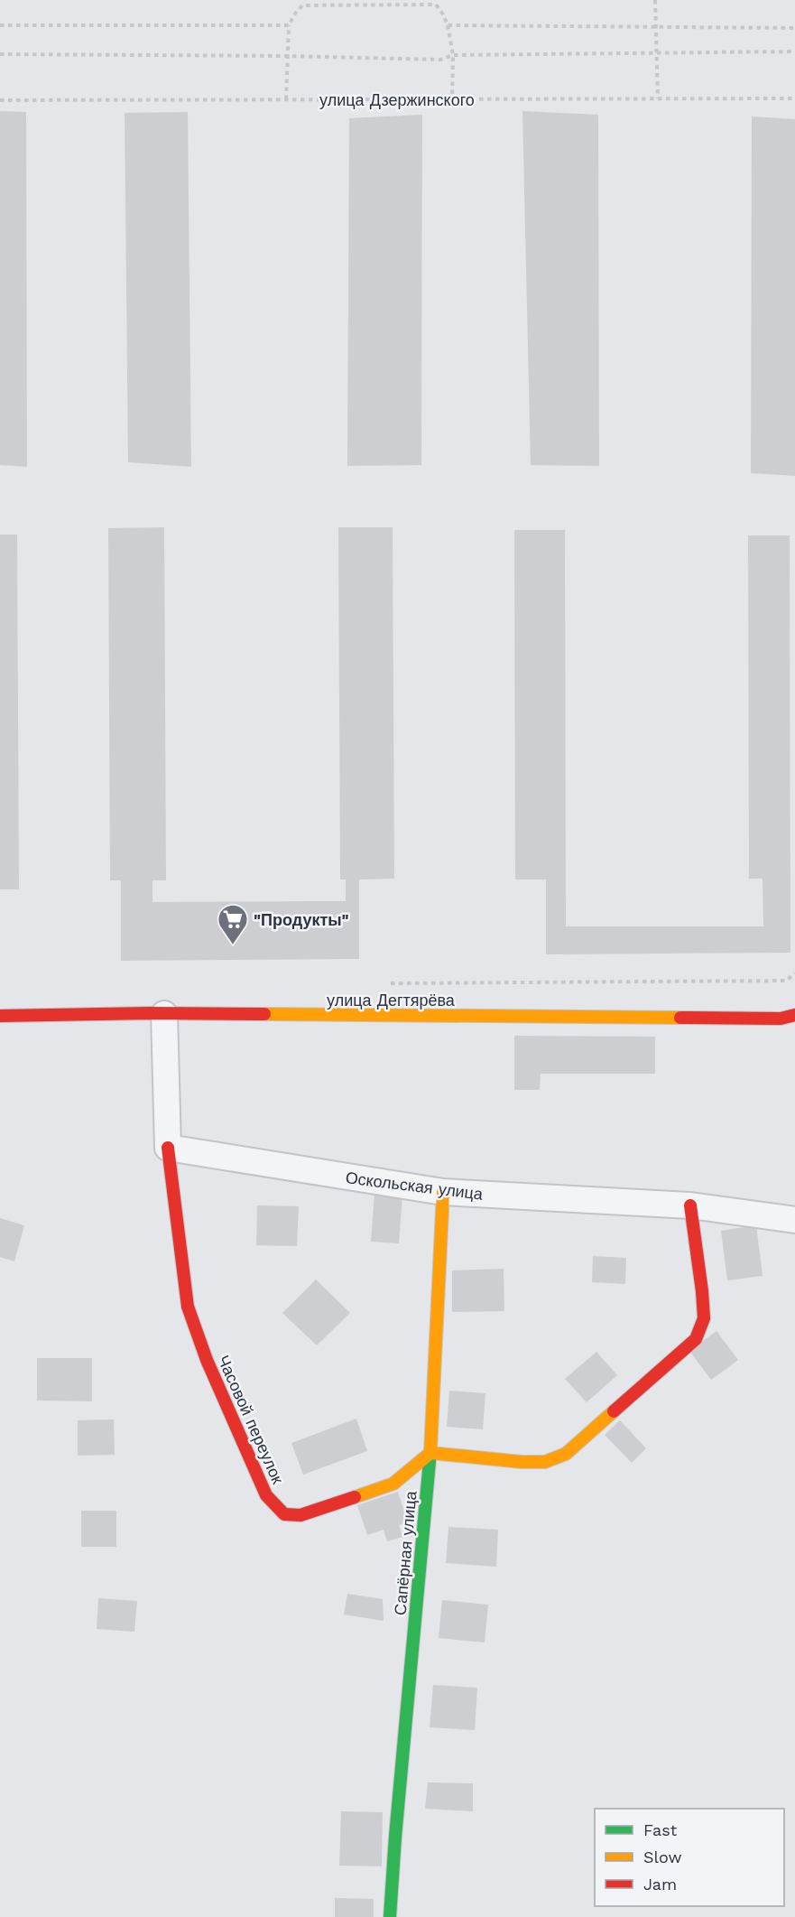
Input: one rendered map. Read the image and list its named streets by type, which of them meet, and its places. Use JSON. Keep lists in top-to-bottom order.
{
  "streets": {
    "street": [
      "улица Дегтярёва",
      "Оскольская улица",
      "Часовой переулок",
      "Сапёрная улица"
    ],
    "path": ["улица Дзержинского"]
  },
  "crossings": [
    ["Оскольская улица", "Часовой переулок"],
    ["Оскольская улица", "Сапёрная улица"],
    ["Часовой переулок", "Сапёрная улица"]
  ],
  "places": {
    "supermarket": ["\"Продукты\""]
  },
  "legend": ["Fast", "Slow", "Jam"]
}
